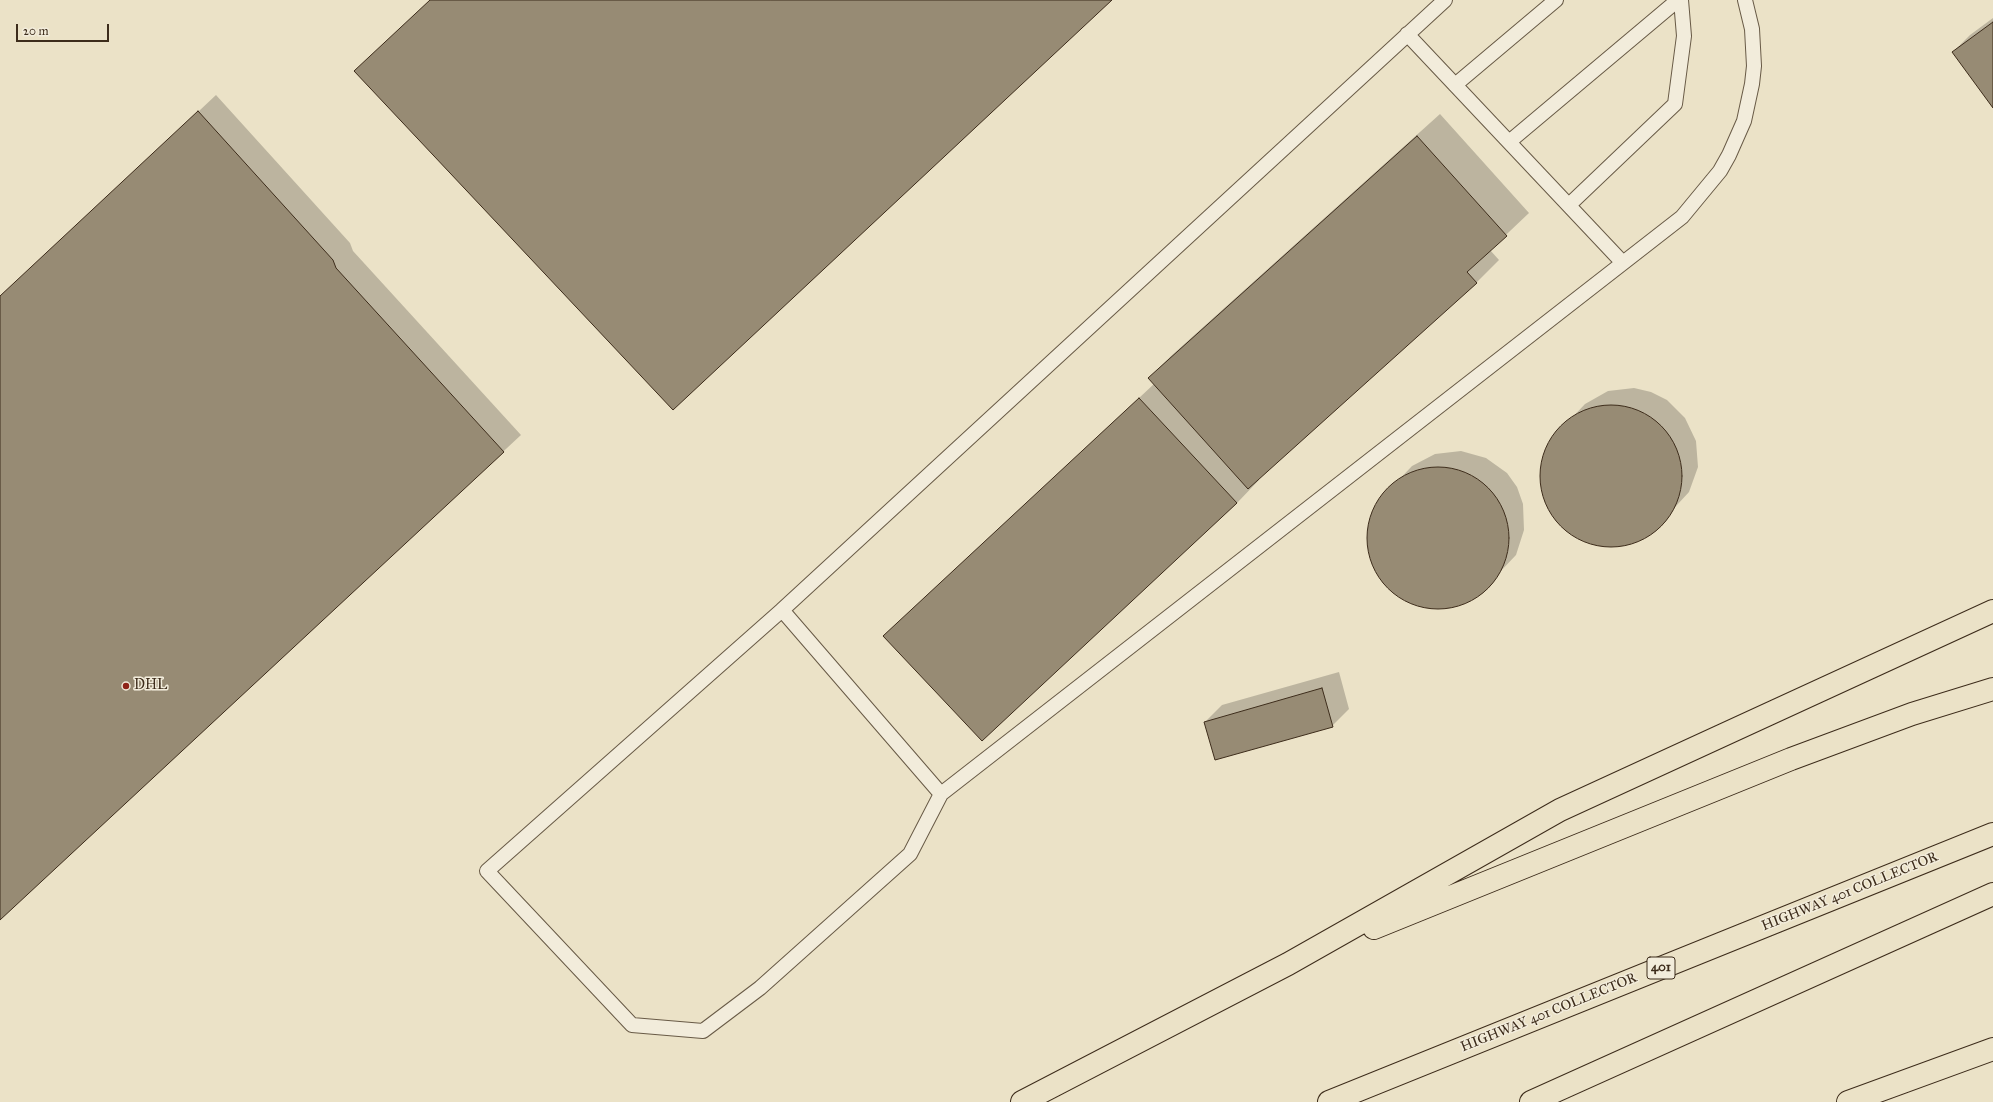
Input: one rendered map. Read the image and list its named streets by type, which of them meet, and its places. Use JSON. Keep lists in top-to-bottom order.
{
  "streets": {
    "highway": ["HIGHWAY 401 COLLECTOR", "401"]
  },
  "places": ["DHL"],
  "scale_bar": "20 m"
}
